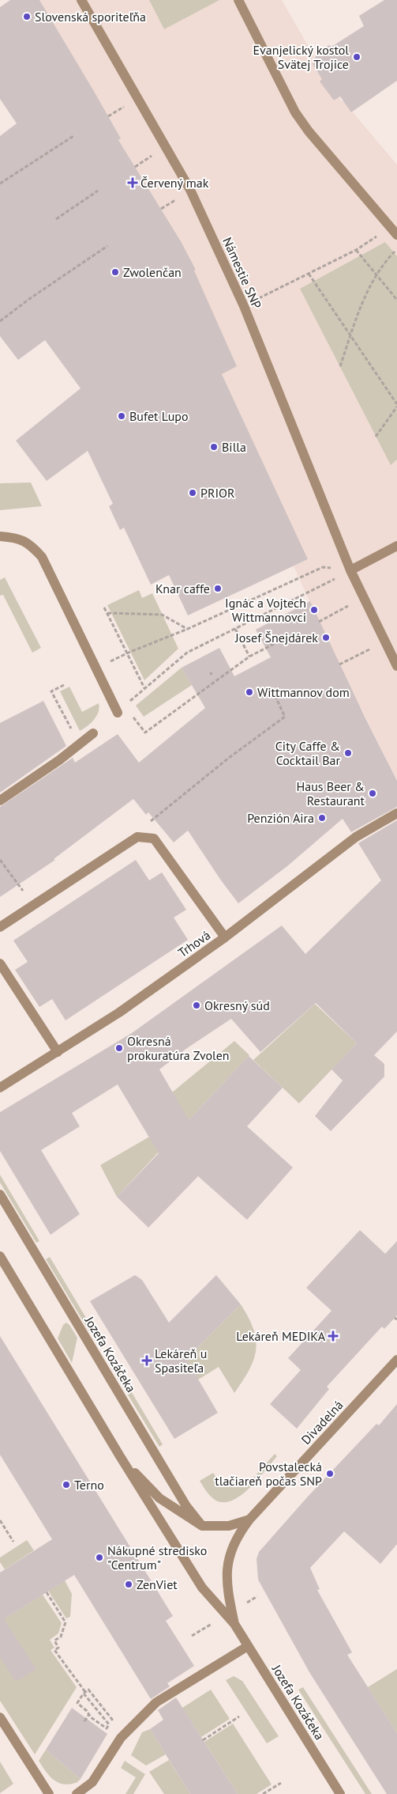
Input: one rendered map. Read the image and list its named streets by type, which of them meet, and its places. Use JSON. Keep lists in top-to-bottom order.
{
  "streets": {
    "street": [
      "Námestie SNP",
      "Trhová",
      "Jozefa Kozáčeka",
      "Divadelná"
    ]
  },
  "crossings": [
    ["Jozefa Kozáčeka", "Divadelná"]
  ],
  "places": {
    "other": [
      "Slovenská sporiteľňa",
      "Evanjelický kostol Svätej Trojice",
      "Zwolenčan",
      "Bufet Lupo",
      "Billa",
      "PRIOR",
      "Knar caffe",
      "Ignác a Vojtech Wittmannovci",
      "Josef Šnejdárek",
      "Wittmannov dom",
      "City Caffe & Cocktail Bar",
      "Haus Beer & Restaurant",
      "Penzión Aira",
      "Okresný súd",
      "Okresná prokuratúra Zvolen",
      "Povstalecká tlačiareň počas SNP",
      "Terno",
      "Nákupné stredisko \"Centrum\"",
      "ZenViet"
    ],
    "health": ["Červený mak", "Lekáreň MEDIKA", "Lekáreň u Spasiteľa"]
  }
}
